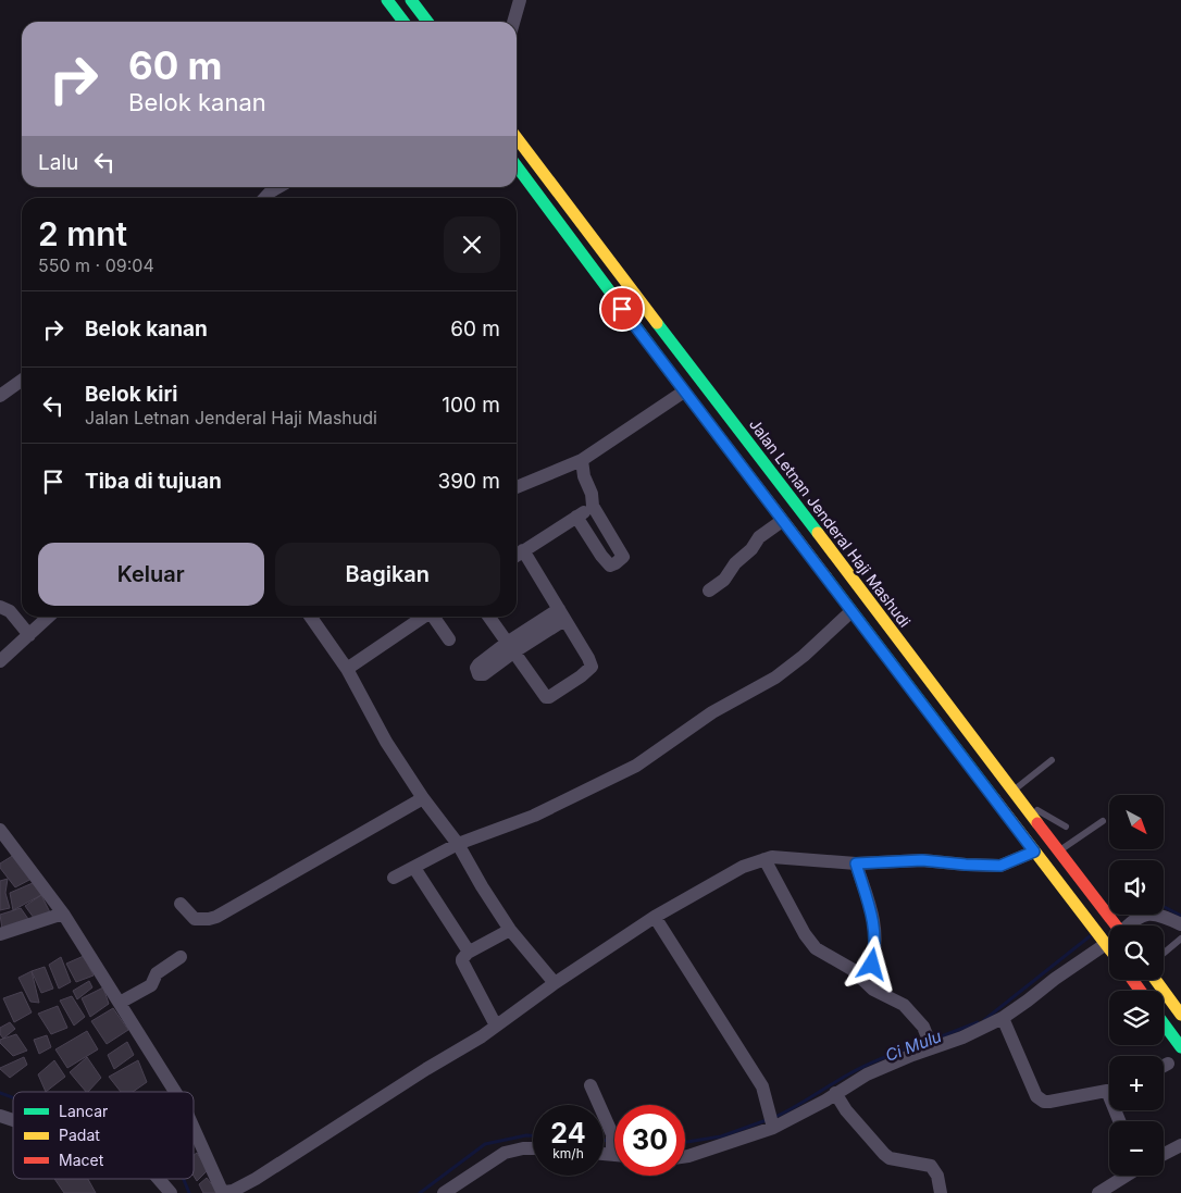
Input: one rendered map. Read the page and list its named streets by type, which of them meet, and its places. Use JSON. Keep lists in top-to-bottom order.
{
  "streets": {
    "main road": ["Jalan Letnan Jenderal Haji Mashudi"]
  },
  "water": ["Ci Mulu"],
  "legend": ["Lancar", "Padat", "Macet"],
  "north": "bottom right",
  "page": {
    "turn": ["60 m", "Belok kanan"],
    "then": "Lalu",
    "heading": ["2 mnt", "550 m · 09:04"],
    "list": [
      {
        "name": "Belok kanan",
        "value": "60 m"
      },
      {
        "name": "Belok kiri",
        "note": "Jalan Letnan Jenderal Haji Mashudi",
        "value": "100 m"
      },
      {
        "name": "Tiba di tujuan",
        "value": "390 m"
      }
    ],
    "buttons": ["Keluar", "Bagikan"],
    "map_buttons": ["+", "−"],
    "speed": "24 km/h",
    "limit": "30"
  }
}
